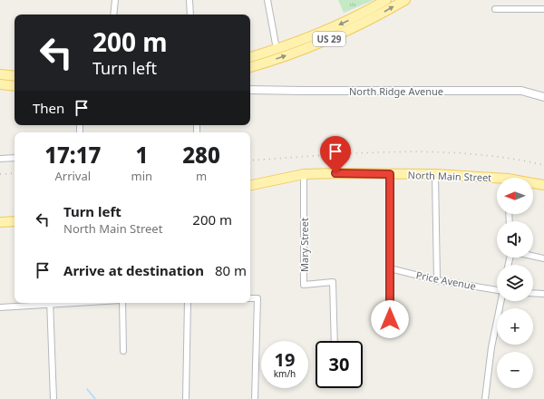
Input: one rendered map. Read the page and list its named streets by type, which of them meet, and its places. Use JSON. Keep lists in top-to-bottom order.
{
  "streets": {
    "main road": ["US 29", "North Main Street"],
    "street": ["North Ridge Avenue", "Mary Street", "Price Avenue"]
  },
  "crossings": [
    ["North Main Street", "Mary Street"]
  ],
  "north": "left",
  "page": {
    "turn": ["200 m", "Turn left"],
    "then": "Then",
    "eta": [
      "17:17",
      "Arrival",
      "1",
      "min",
      "280",
      "m"
    ],
    "map_buttons": ["+", "−"],
    "list": [
      {
        "name": "Turn left",
        "note": "North Main Street",
        "value": "200 m"
      },
      {
        "name": "Arrive at destination",
        "value": "80 m"
      }
    ],
    "speed": "19 km/h",
    "limit": "30"
  }
}
